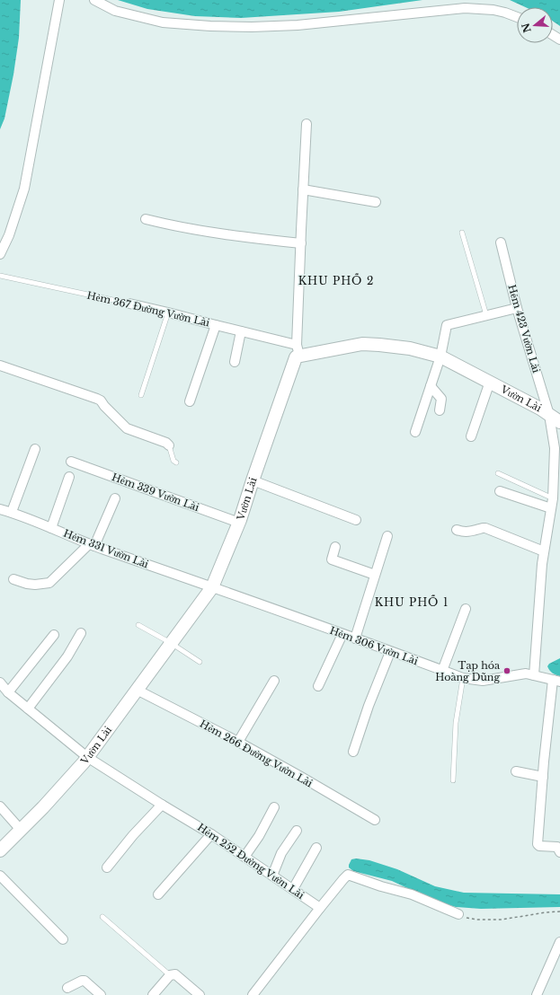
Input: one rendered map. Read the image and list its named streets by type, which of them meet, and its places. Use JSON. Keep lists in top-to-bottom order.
{
  "streets": {
    "main road": ["Vườn Lài"],
    "street": [
      "Hẻm 367 Đường Vườn Lài",
      "Hẻm 423 Vườn Lài",
      "Hẻm 339 Vườn Lài",
      "Hẻm 331 Vườn Lài",
      "Hẻm 306 Vườn Lài",
      "Hẻm 266 Đường Vườn Lài",
      "Hẻm 252 Đường Vườn Lài"
    ]
  },
  "crossings": [
    ["Hẻm 367 Đường Vườn Lài", "Vườn Lài"],
    ["Hẻm 423 Vườn Lài", "Vườn Lài"],
    ["Hẻm 423 Vườn Lài", "Hẻm 306 Vườn Lài"],
    ["Vườn Lài", "Hẻm 339 Vườn Lài"],
    ["Vườn Lài", "Hẻm 331 Vườn Lài"],
    ["Vườn Lài", "Hẻm 306 Vườn Lài"],
    ["Vườn Lài", "Hẻm 266 Đường Vườn Lài"],
    ["Vườn Lài", "Hẻm 252 Đường Vườn Lài"],
    ["Hẻm 331 Vườn Lài", "Hẻm 306 Vườn Lài"]
  ],
  "districts": ["KHU PHỐ 2", "KHU PHỐ 1"],
  "places": ["Tạp hóa Hoàng Dũng"],
  "north": "left"
}
